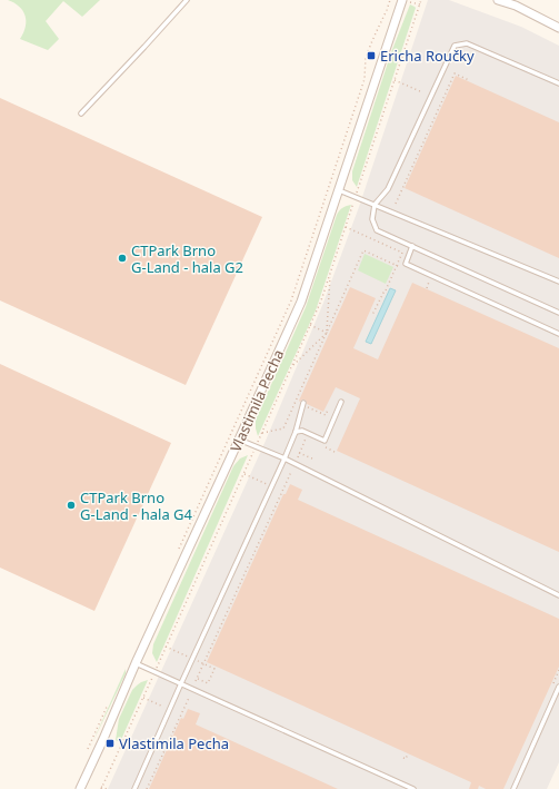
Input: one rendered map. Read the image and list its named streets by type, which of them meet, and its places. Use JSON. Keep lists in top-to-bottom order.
{
  "streets": {
    "street": ["Vlastimila Pecha"]
  },
  "places": {
    "transit": ["Ericha Roučky", "Vlastimila Pecha"],
    "other": ["CTPark Brno G-Land - hala G2", "CTPark Brno G-Land - hala G4"]
  }
}
